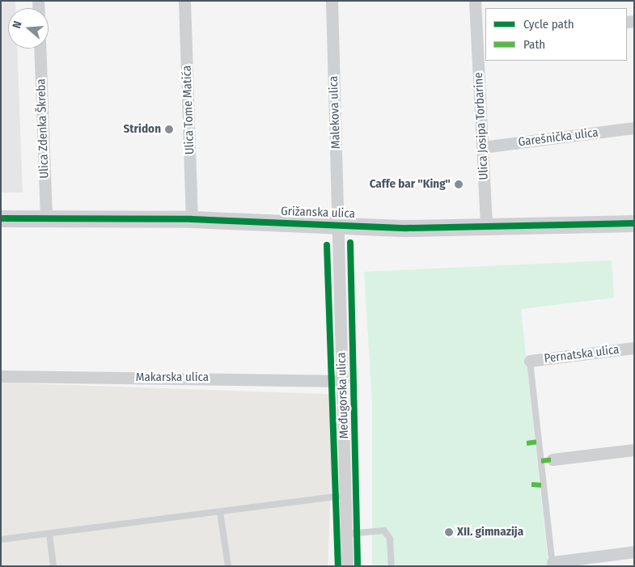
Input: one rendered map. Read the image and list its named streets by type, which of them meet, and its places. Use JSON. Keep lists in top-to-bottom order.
{
  "streets": {
    "street": [
      "Ulica Tome Matića",
      "Malekova ulica",
      "Ulica Josipa Torbarine",
      "Ulica Zdenka Škreba",
      "Garešnička ulica",
      "Grižanska ulica",
      "Pernatska ulica",
      "Makarska ulica",
      "Međugorska ulica"
    ]
  },
  "crossings": [
    ["Ulica Tome Matića", "Grižanska ulica"],
    ["Malekova ulica", "Grižanska ulica"],
    ["Malekova ulica", "Međugorska ulica"],
    ["Ulica Josipa Torbarine", "Garešnička ulica"],
    ["Ulica Josipa Torbarine", "Grižanska ulica"],
    ["Ulica Zdenka Škreba", "Grižanska ulica"],
    ["Grižanska ulica", "Međugorska ulica"],
    ["Makarska ulica", "Međugorska ulica"]
  ],
  "places": ["Stridon", "Caffe bar \"King\"", "XII. gimnazija"],
  "legend": ["Cycle path", "Path"],
  "north": "left"
}
